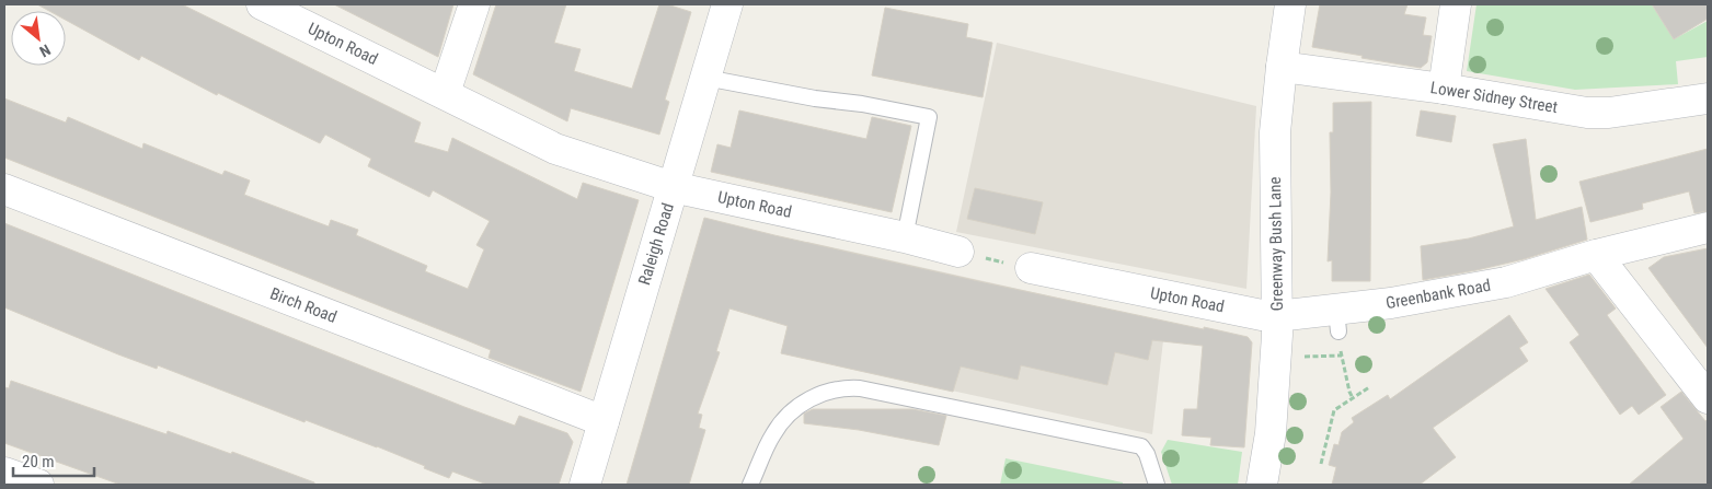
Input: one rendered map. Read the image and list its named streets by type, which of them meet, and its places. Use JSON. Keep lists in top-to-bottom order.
{
  "streets": {
    "street": [
      "Upton Road",
      "Lower Sidney Street",
      "Raleigh Road",
      "Greenway Bush Lane",
      "Greenbank Road",
      "Birch Road"
    ]
  },
  "crossings": [
    ["Upton Road", "Raleigh Road"],
    ["Upton Road", "Greenway Bush Lane"],
    ["Upton Road", "Greenbank Road"],
    ["Lower Sidney Street", "Greenway Bush Lane"],
    ["Raleigh Road", "Birch Road"],
    ["Greenway Bush Lane", "Greenbank Road"]
  ],
  "scale_bar": "20 m",
  "north": "bottom right"
}
